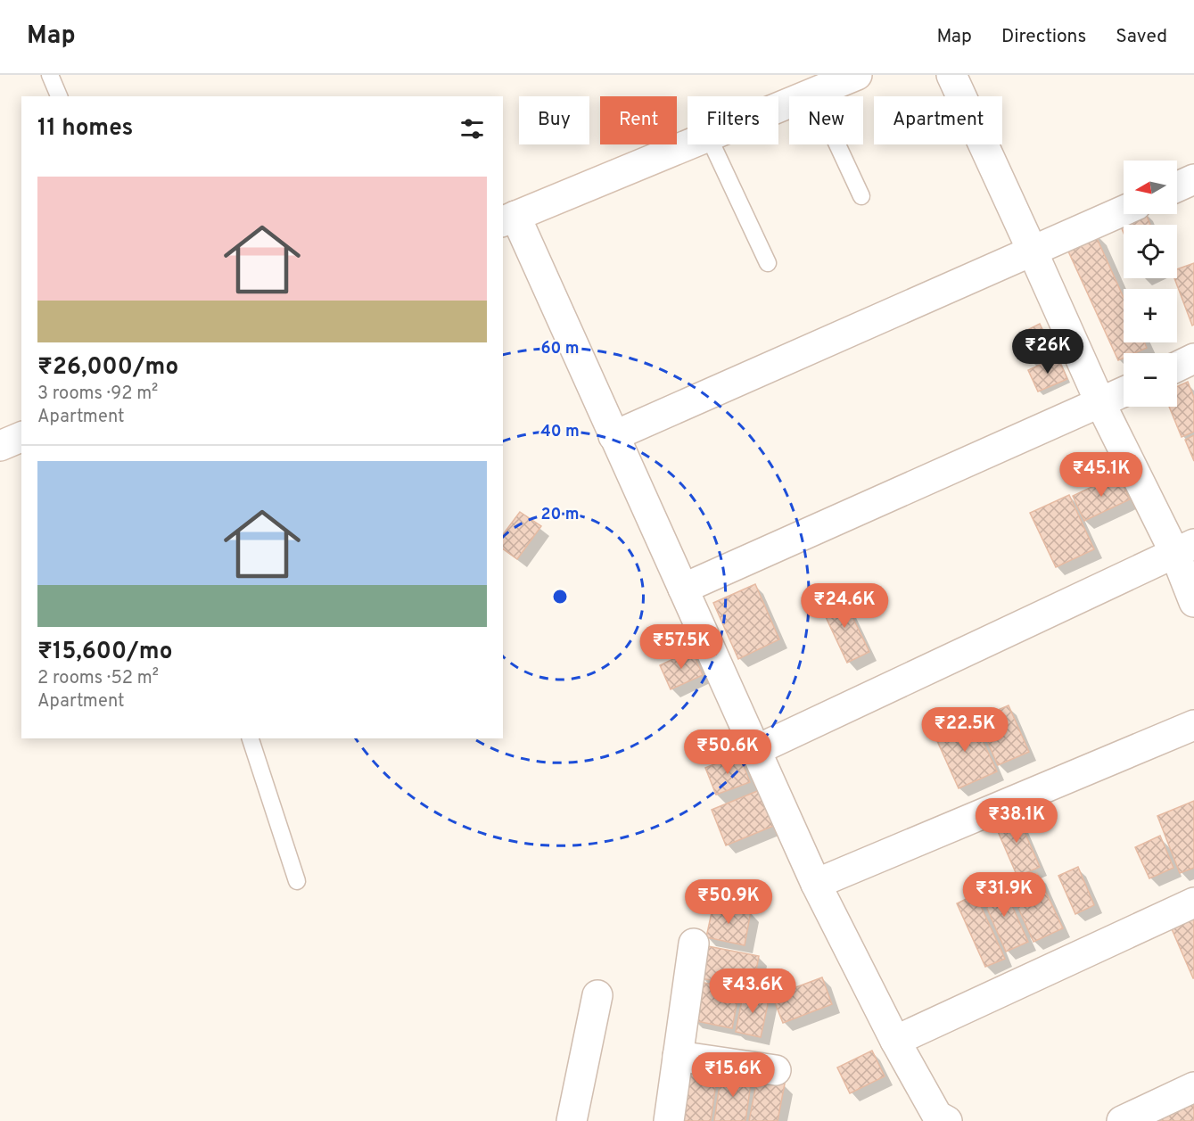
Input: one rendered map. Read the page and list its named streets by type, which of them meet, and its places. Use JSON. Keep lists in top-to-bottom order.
{
  "north": "left",
  "page": {
    "header": "Map",
    "nav": ["Map", "Directions", "Saved"],
    "chip": [
      "Buy",
      "Rent",
      "Filters",
      "New",
      "Apartment"
    ],
    "heading": "11 homes",
    "map_buttons": ["+", "−"],
    "list": [
      {
        "name": "₹26,000/mo",
        "note": "3 rooms · 92 m² · Apartment"
      },
      {
        "name": "₹15,600/mo",
        "note": "2 rooms · 52 m² · Apartment"
      }
    ],
    "price": [
      "₹26K",
      "₹45.1K",
      "₹24.6K",
      "₹57.5K",
      "₹22.5K",
      "₹50.6K",
      "₹38.1K",
      "₹31.9K",
      "₹50.9K",
      "₹43.6K",
      "₹15.6K"
    ]
  },
  "rings": ["60 m", "40 m", "20 m"]
}
